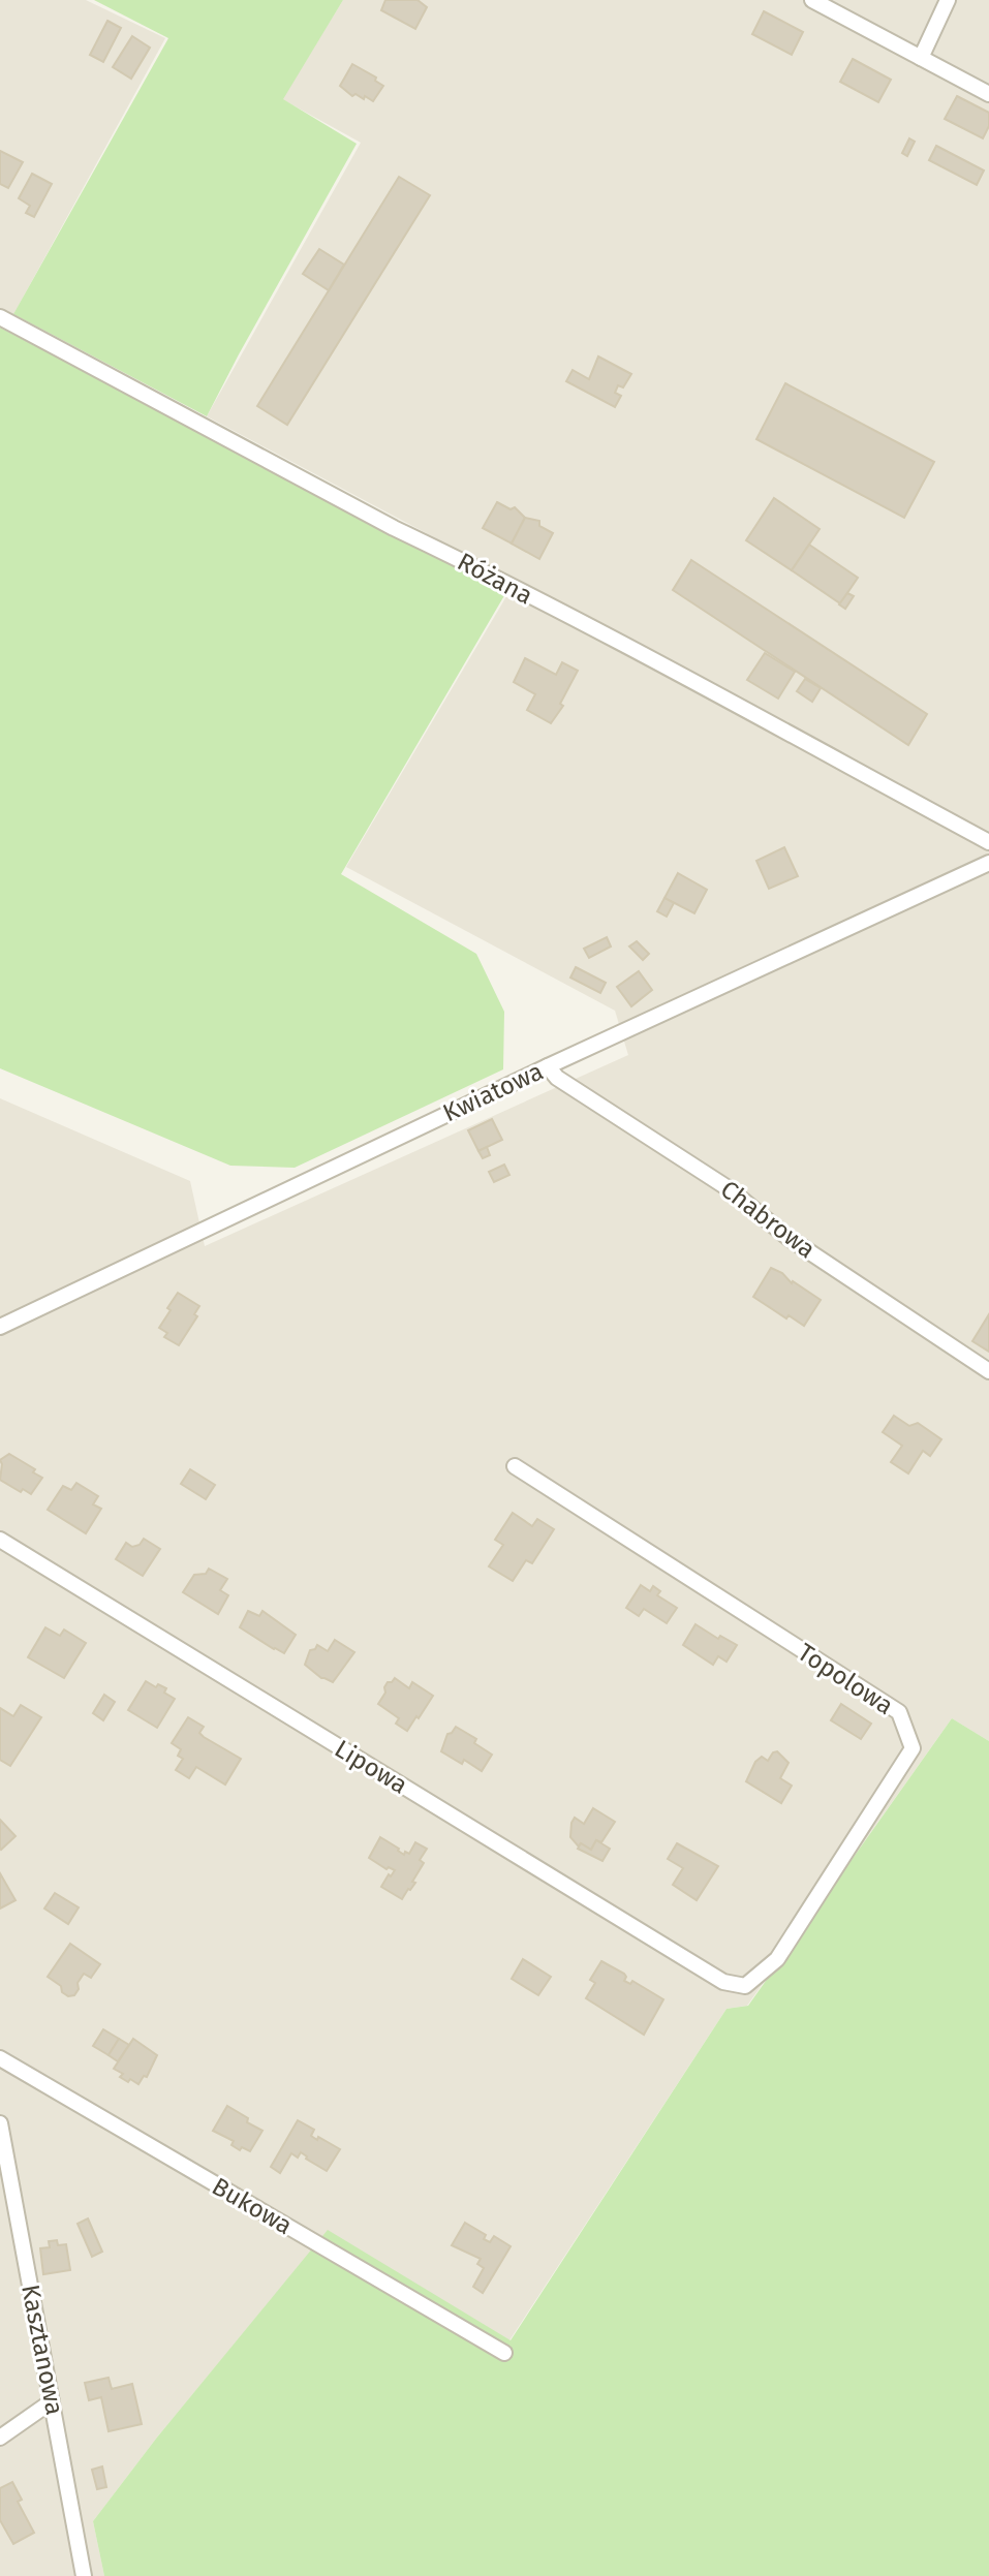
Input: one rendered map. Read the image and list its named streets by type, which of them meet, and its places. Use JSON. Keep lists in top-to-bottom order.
{
  "streets": {
    "street": [
      "Różana",
      "Kwiatowa",
      "Chabrowa",
      "Topolowa",
      "Lipowa",
      "Bukowa",
      "Kasztanowa"
    ]
  },
  "crossings": [
    ["Kwiatowa", "Chabrowa"],
    ["Topolowa", "Lipowa"]
  ]
}
